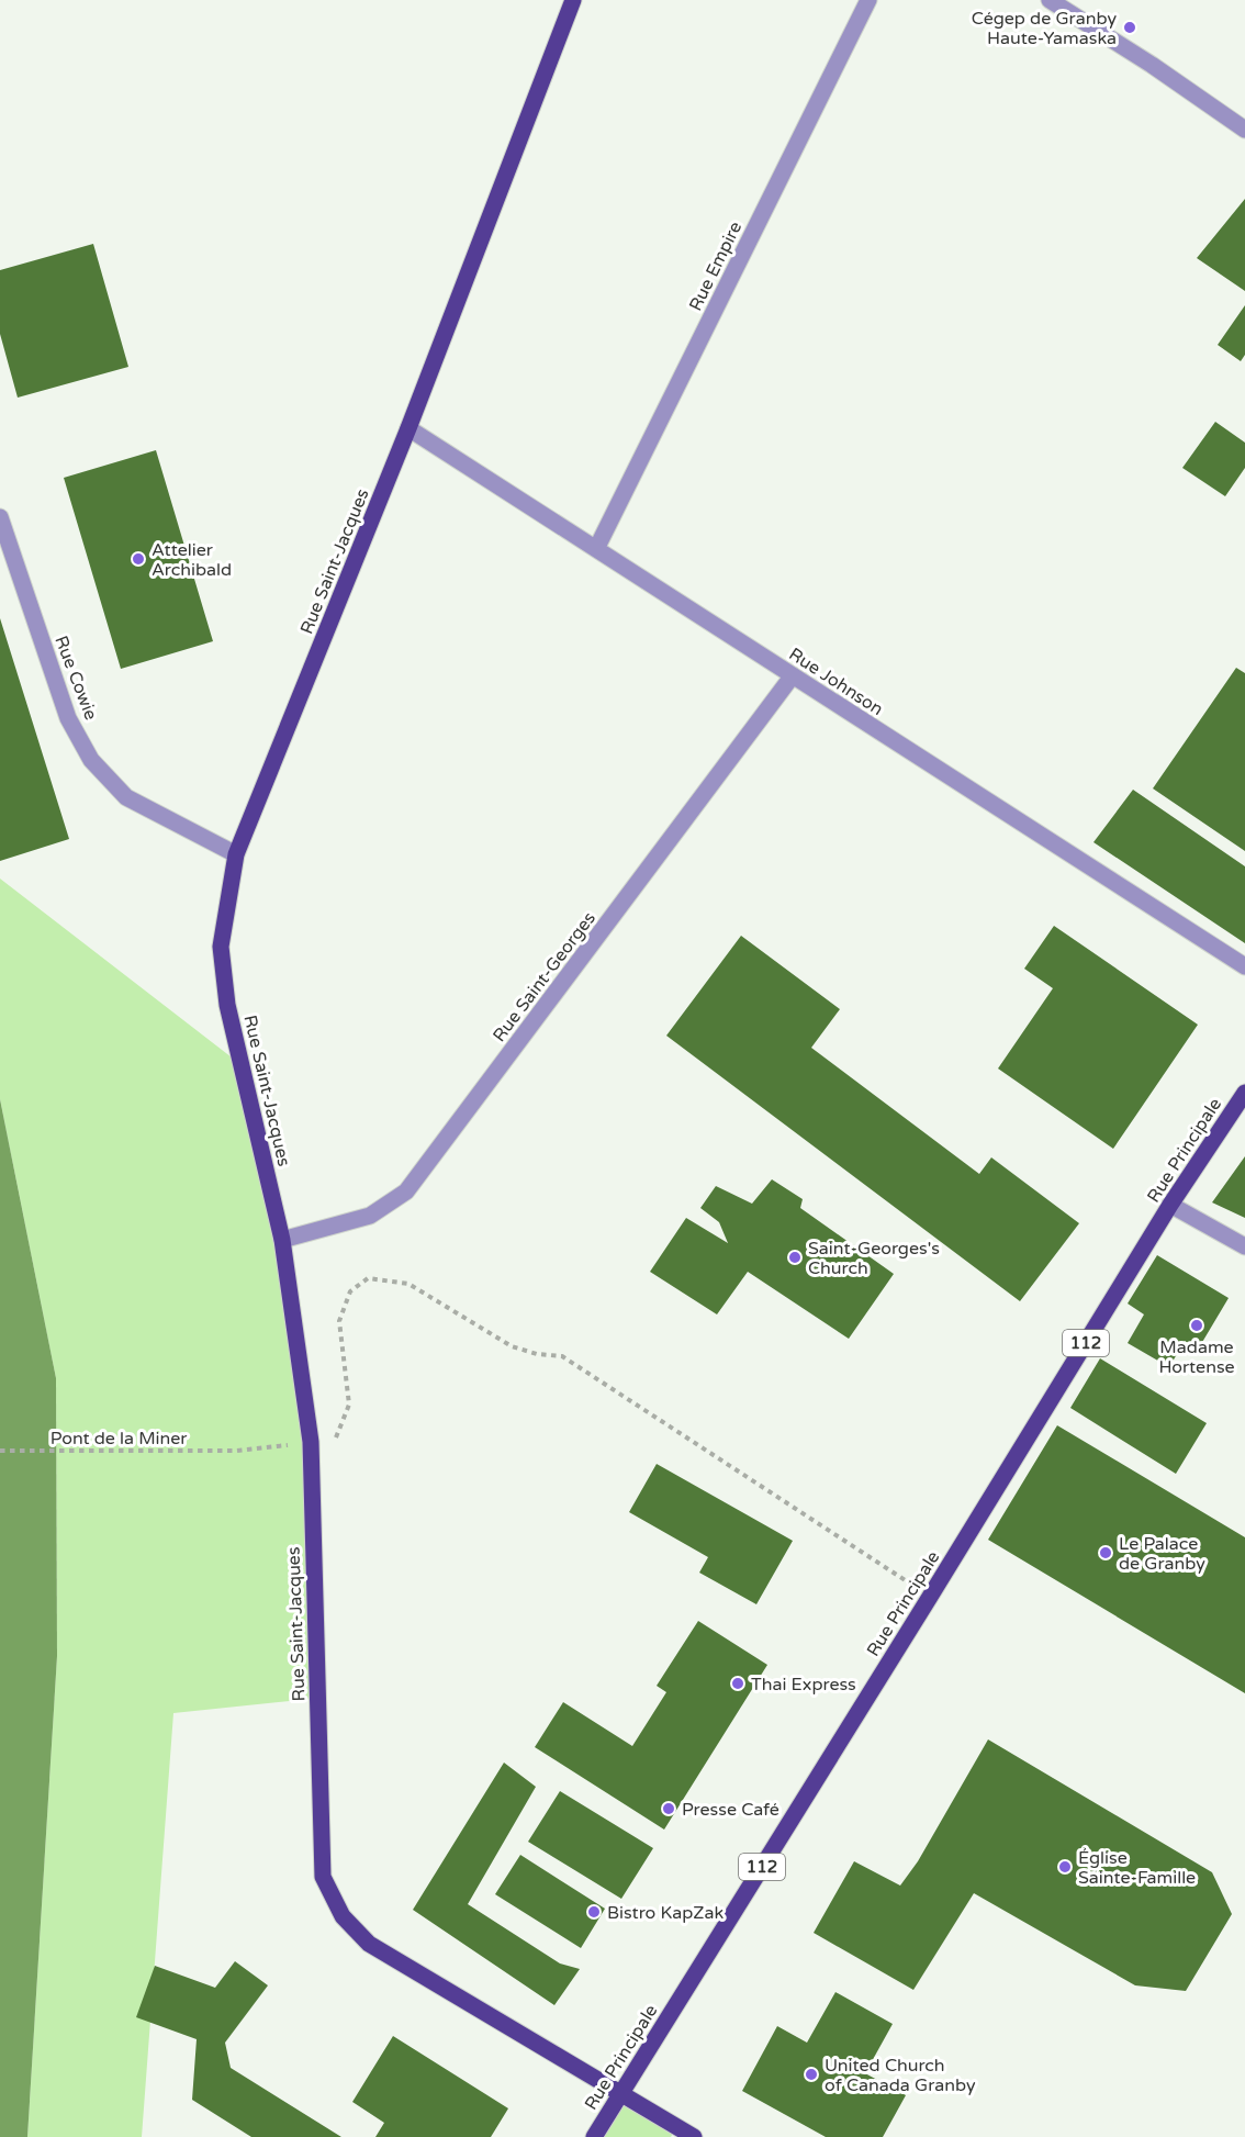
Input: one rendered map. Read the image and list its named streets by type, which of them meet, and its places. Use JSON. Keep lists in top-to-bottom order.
{
  "streets": {
    "main road": ["Rue Saint-Jacques", "Rue Principale", "112"],
    "street": [
      "Rue Empire",
      "Rue Cowie",
      "Rue Johnson",
      "Rue Saint-Georges"
    ],
    "path": ["Pont de la Miner"]
  },
  "crossings": [
    ["Rue Empire", "Rue Johnson"],
    ["Rue Saint-Jacques", "Rue Cowie"],
    ["Rue Saint-Jacques", "Rue Johnson"],
    ["Rue Saint-Jacques", "Rue Saint-Georges"],
    ["Rue Saint-Jacques", "Rue Principale"],
    ["Rue Saint-Jacques", "Pont de la Miner"],
    ["Rue Johnson", "Rue Saint-Georges"],
    ["Rue Principale", "Pont de la Miner"]
  ],
  "places": [
    "Cégep de Granby Haute-Yamaska",
    "Attelier Archibald",
    "Saint-Georges's Church",
    "Madame Hortense",
    "Le Palace de Granby",
    "Thai Express",
    "Presse Café",
    "Église Sainte-Famille",
    "Bistro KapZak",
    "United Church of Canada Granby"
  ]
}
